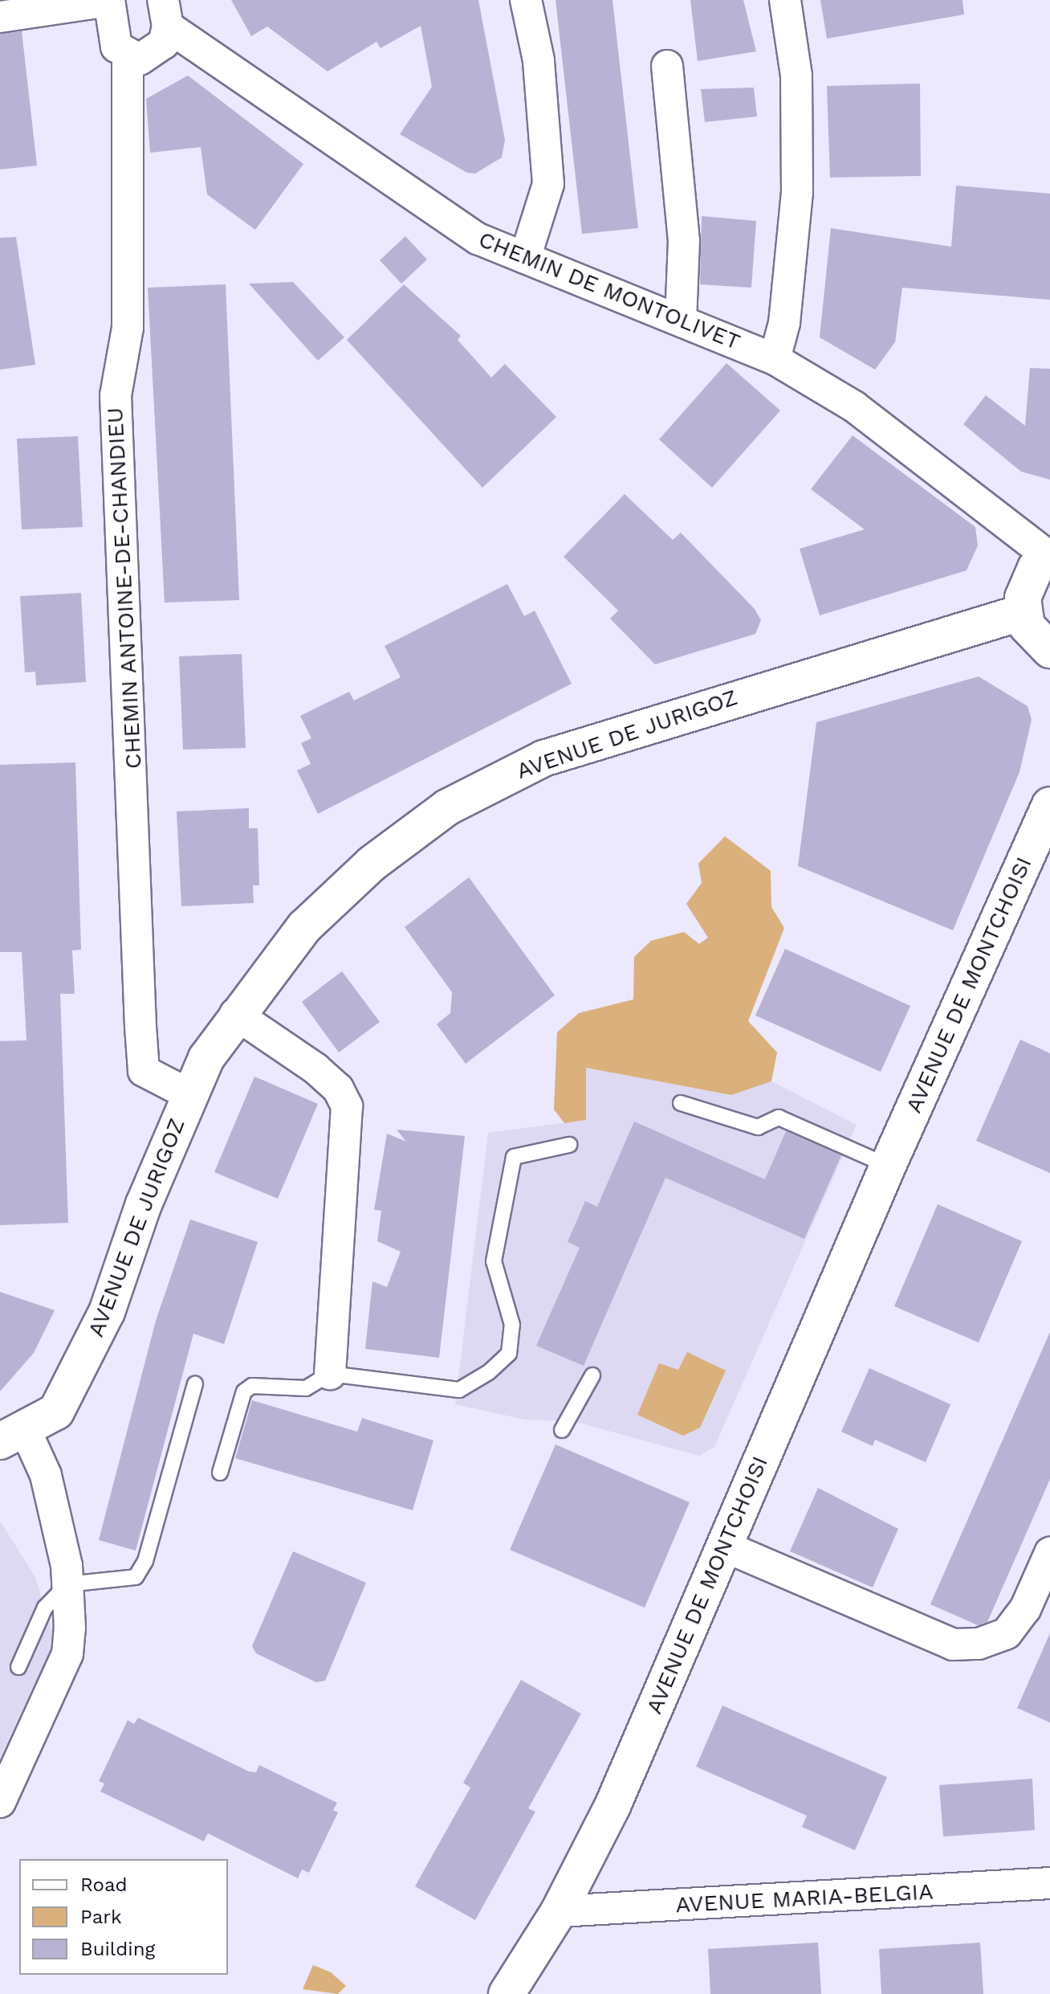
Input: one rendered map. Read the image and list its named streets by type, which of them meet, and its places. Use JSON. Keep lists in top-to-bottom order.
{
  "streets": {
    "street": [
      "CHEMIN DE MONTOLIVET",
      "CHEMIN ANTOINE-DE-CHANDIEU",
      "AVENUE DE JURIGOZ",
      "AVENUE DE MONTCHOISI",
      "AVENUE MARIA-BELGIA"
    ]
  },
  "crossings": [
    ["CHEMIN ANTOINE-DE-CHANDIEU", "AVENUE DE JURIGOZ"],
    ["AVENUE DE MONTCHOISI", "AVENUE MARIA-BELGIA"]
  ],
  "legend": ["Road", "Park", "Building"]
}
